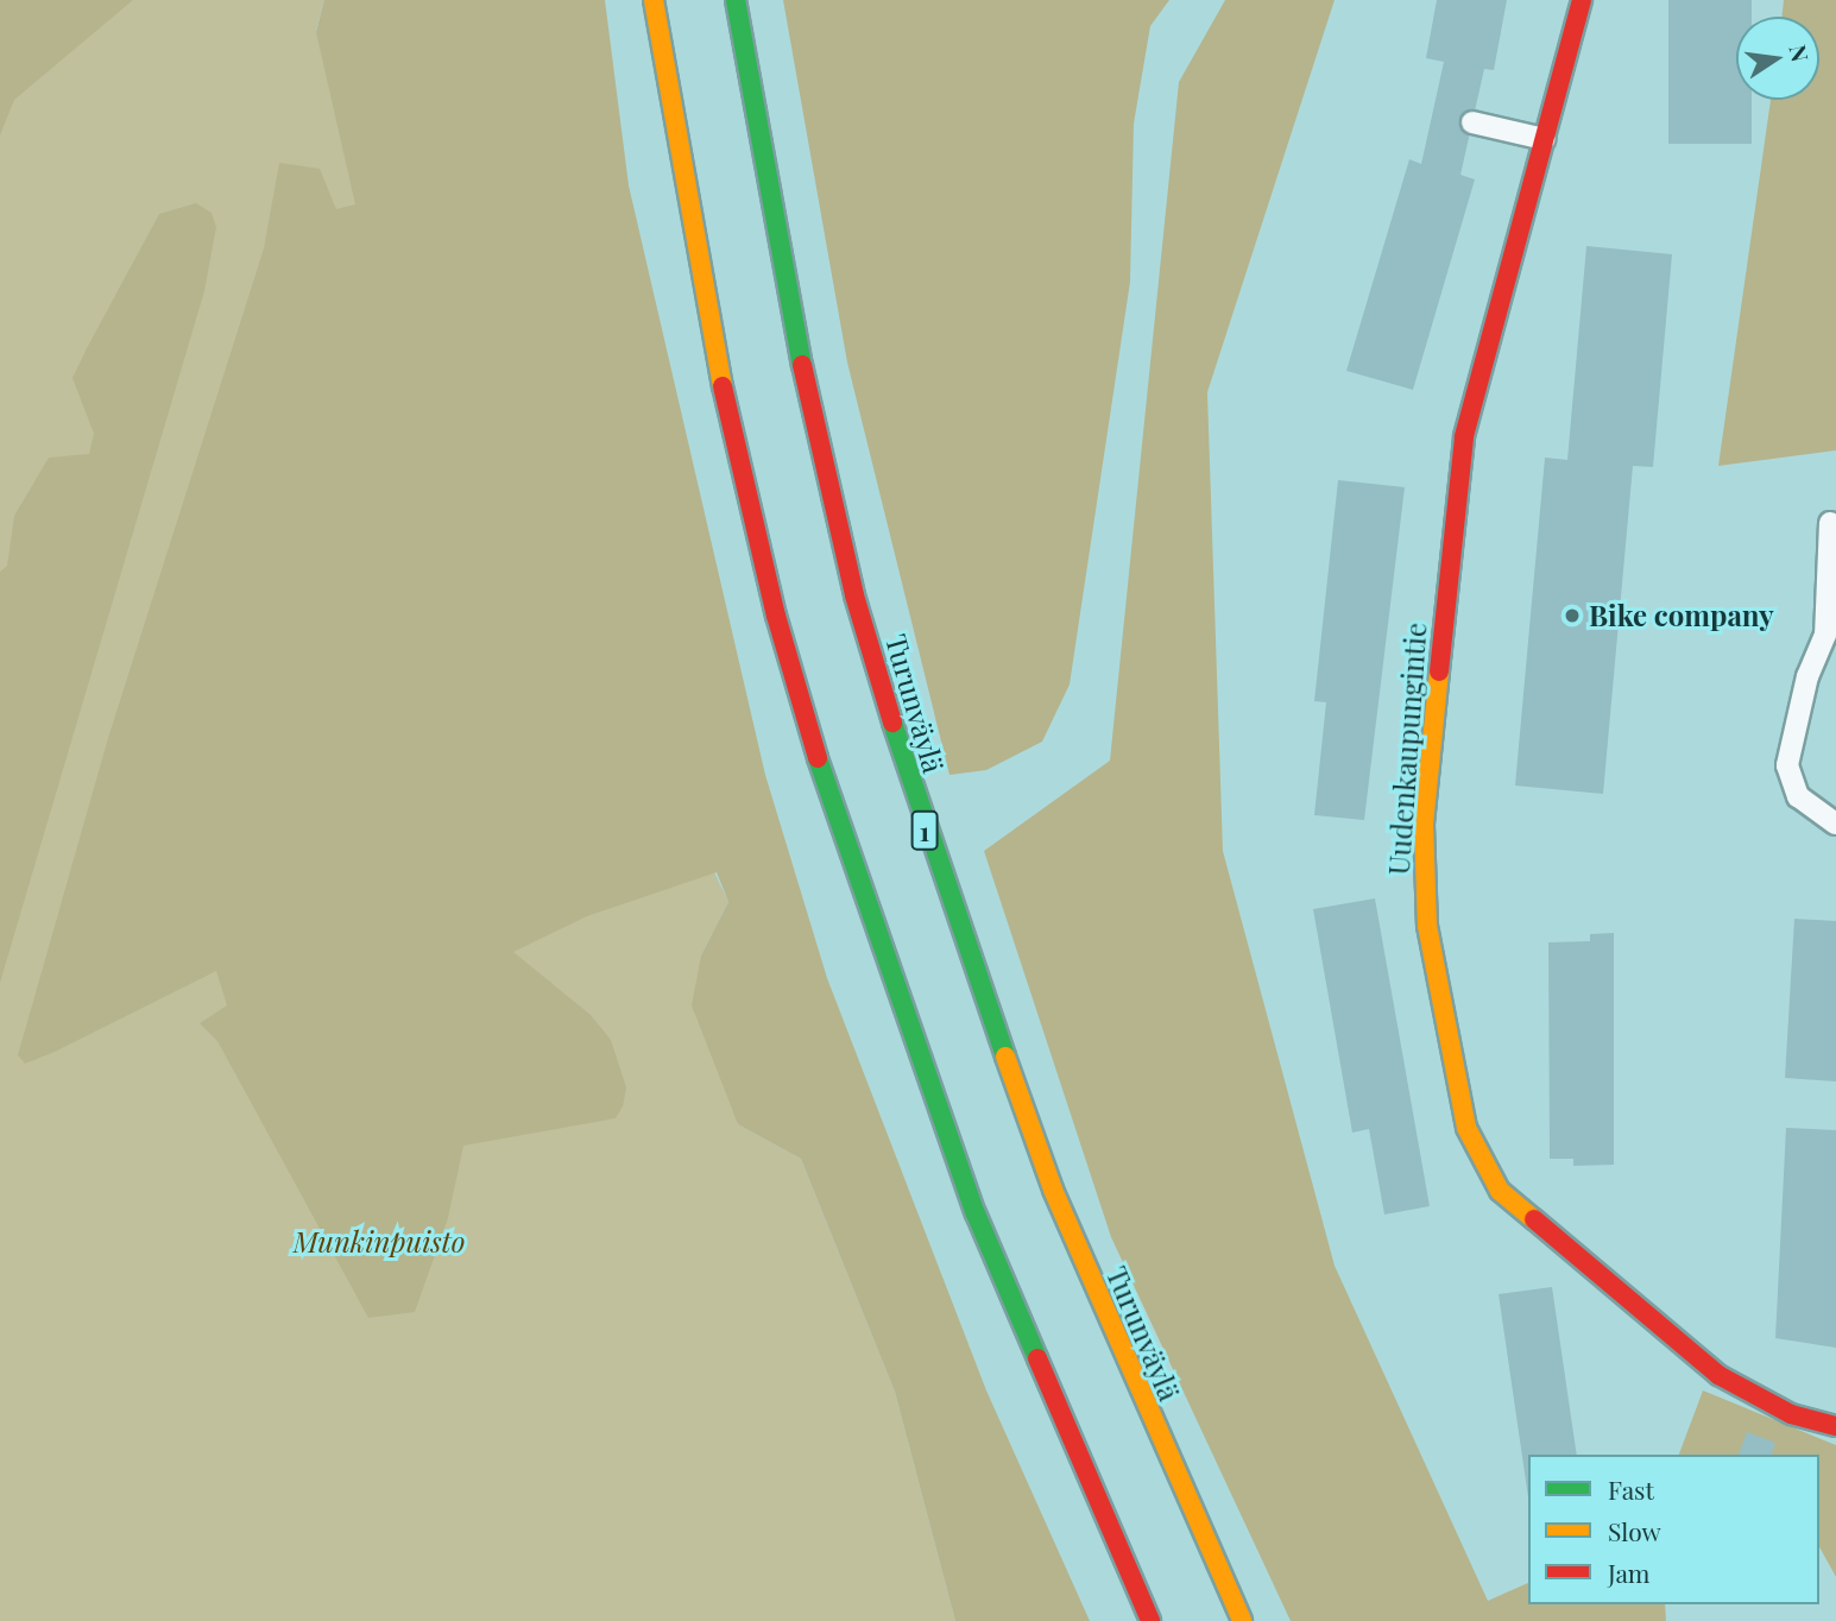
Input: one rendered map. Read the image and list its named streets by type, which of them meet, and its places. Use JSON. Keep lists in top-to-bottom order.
{
  "streets": {
    "main road": ["Turunväylä", "Uudenkaupungintie", "1"]
  },
  "parks": ["Munkinpuisto"],
  "places": ["Bike company"],
  "legend": ["Fast", "Slow", "Jam"],
  "north": "right"
}
